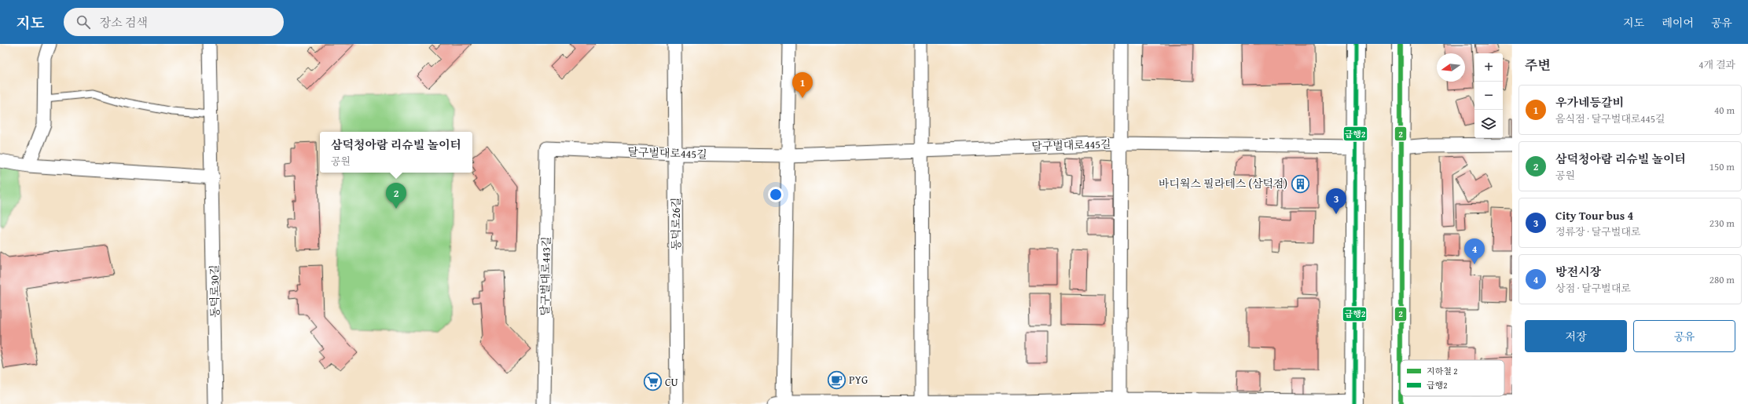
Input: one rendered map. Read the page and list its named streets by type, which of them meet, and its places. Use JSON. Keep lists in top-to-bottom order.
{
  "streets": {
    "street": [
      "달구벌대로445길",
      "동덕로26길",
      "달구벌대로443길",
      "동덕로30길"
    ]
  },
  "crossings": [
    ["달구벌대로445길", "동덕로26길"],
    ["달구벌대로445길", "달구벌대로443길"]
  ],
  "places": {
    "building": ["바디웍스 필라테스 (삼덕점)"],
    "cafe": ["PYG"],
    "supermarket": ["CU"]
  },
  "lines": ["metro line 2", "transit line 급행2"],
  "legend": ["지하철 2", "급행2"],
  "north": "left",
  "page": {
    "header": "지도",
    "search": "장소 검색",
    "nav": ["지도", "레이어", "공유"],
    "heading": ["주변", "4개 결과"],
    "map_buttons": ["+", "−"],
    "pins": [
      "1",
      "2",
      "3",
      "4"
    ],
    "list": [
      {
        "mark": "1",
        "name": "우가네등갈비",
        "note": "음식점 · 달구벌대로445길",
        "value": "40 m"
      },
      {
        "mark": "2",
        "name": "삼덕청아람 리슈빌 놀이터",
        "note": "공원",
        "value": "150 m"
      },
      {
        "mark": "3",
        "name": "City Tour bus 4",
        "note": "정류장 · 달구벌대로",
        "value": "230 m"
      },
      {
        "mark": "4",
        "name": "방전시장",
        "note": "상점 · 달구벌대로",
        "value": "280 m"
      }
    ],
    "popup": ["삼덕청아람 리슈빌 놀이터", "공원"],
    "buttons": ["저장", "공유"]
  }
}
